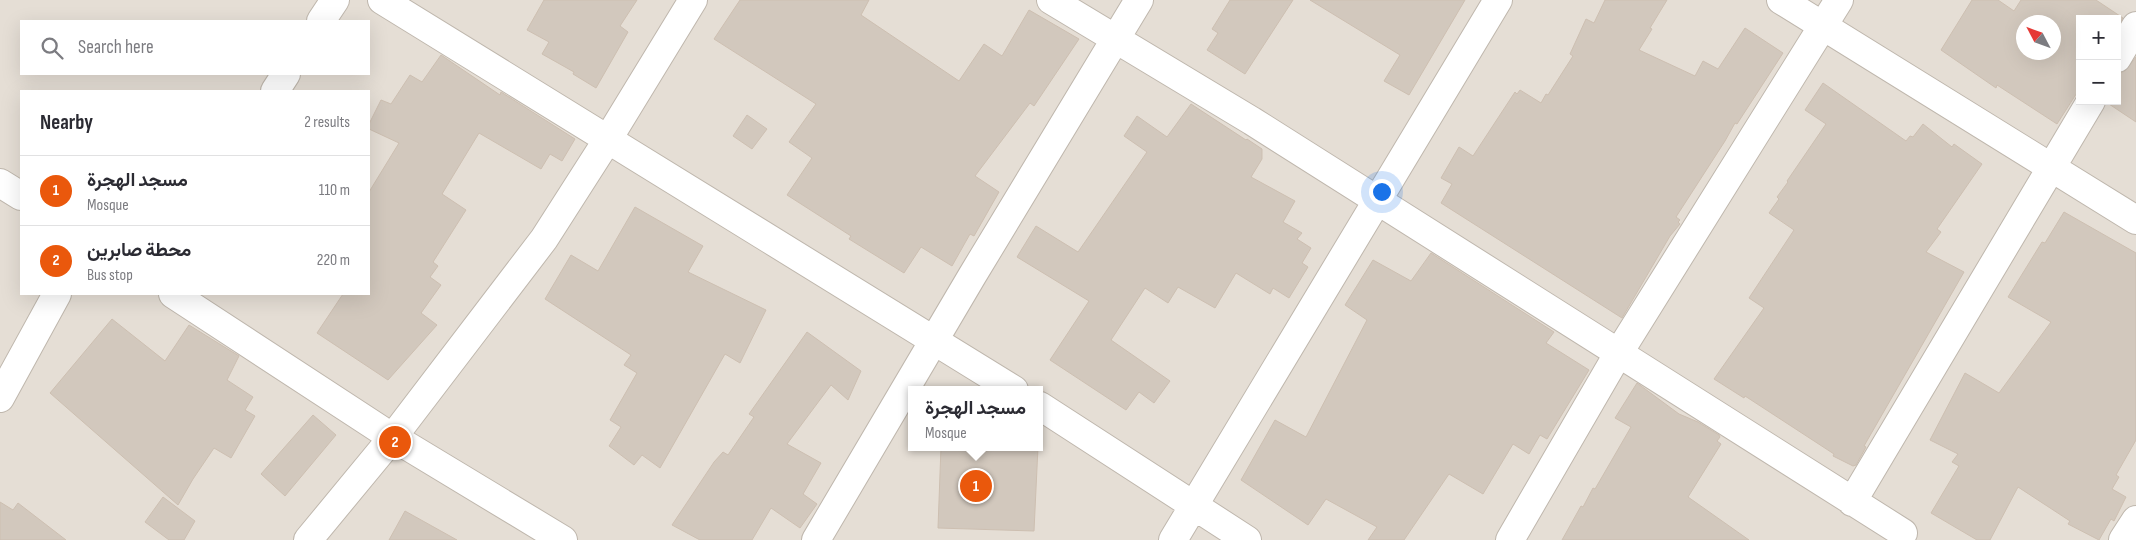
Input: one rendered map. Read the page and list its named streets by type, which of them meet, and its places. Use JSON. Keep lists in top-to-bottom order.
{
  "north": "top left",
  "page": {
    "map_buttons": ["+", "−"],
    "search": "Search here",
    "heading": ["Nearby", "2 results"],
    "list": [
      {
        "mark": "1",
        "name": "مسجد الهجرة",
        "note": "Mosque",
        "value": "110 m"
      },
      {
        "mark": "2",
        "name": "محطة صابرين",
        "note": "Bus stop",
        "value": "220 m"
      }
    ],
    "popup": ["مسجد الهجرة", "Mosque"],
    "pins": ["2", "1"]
  }
}
